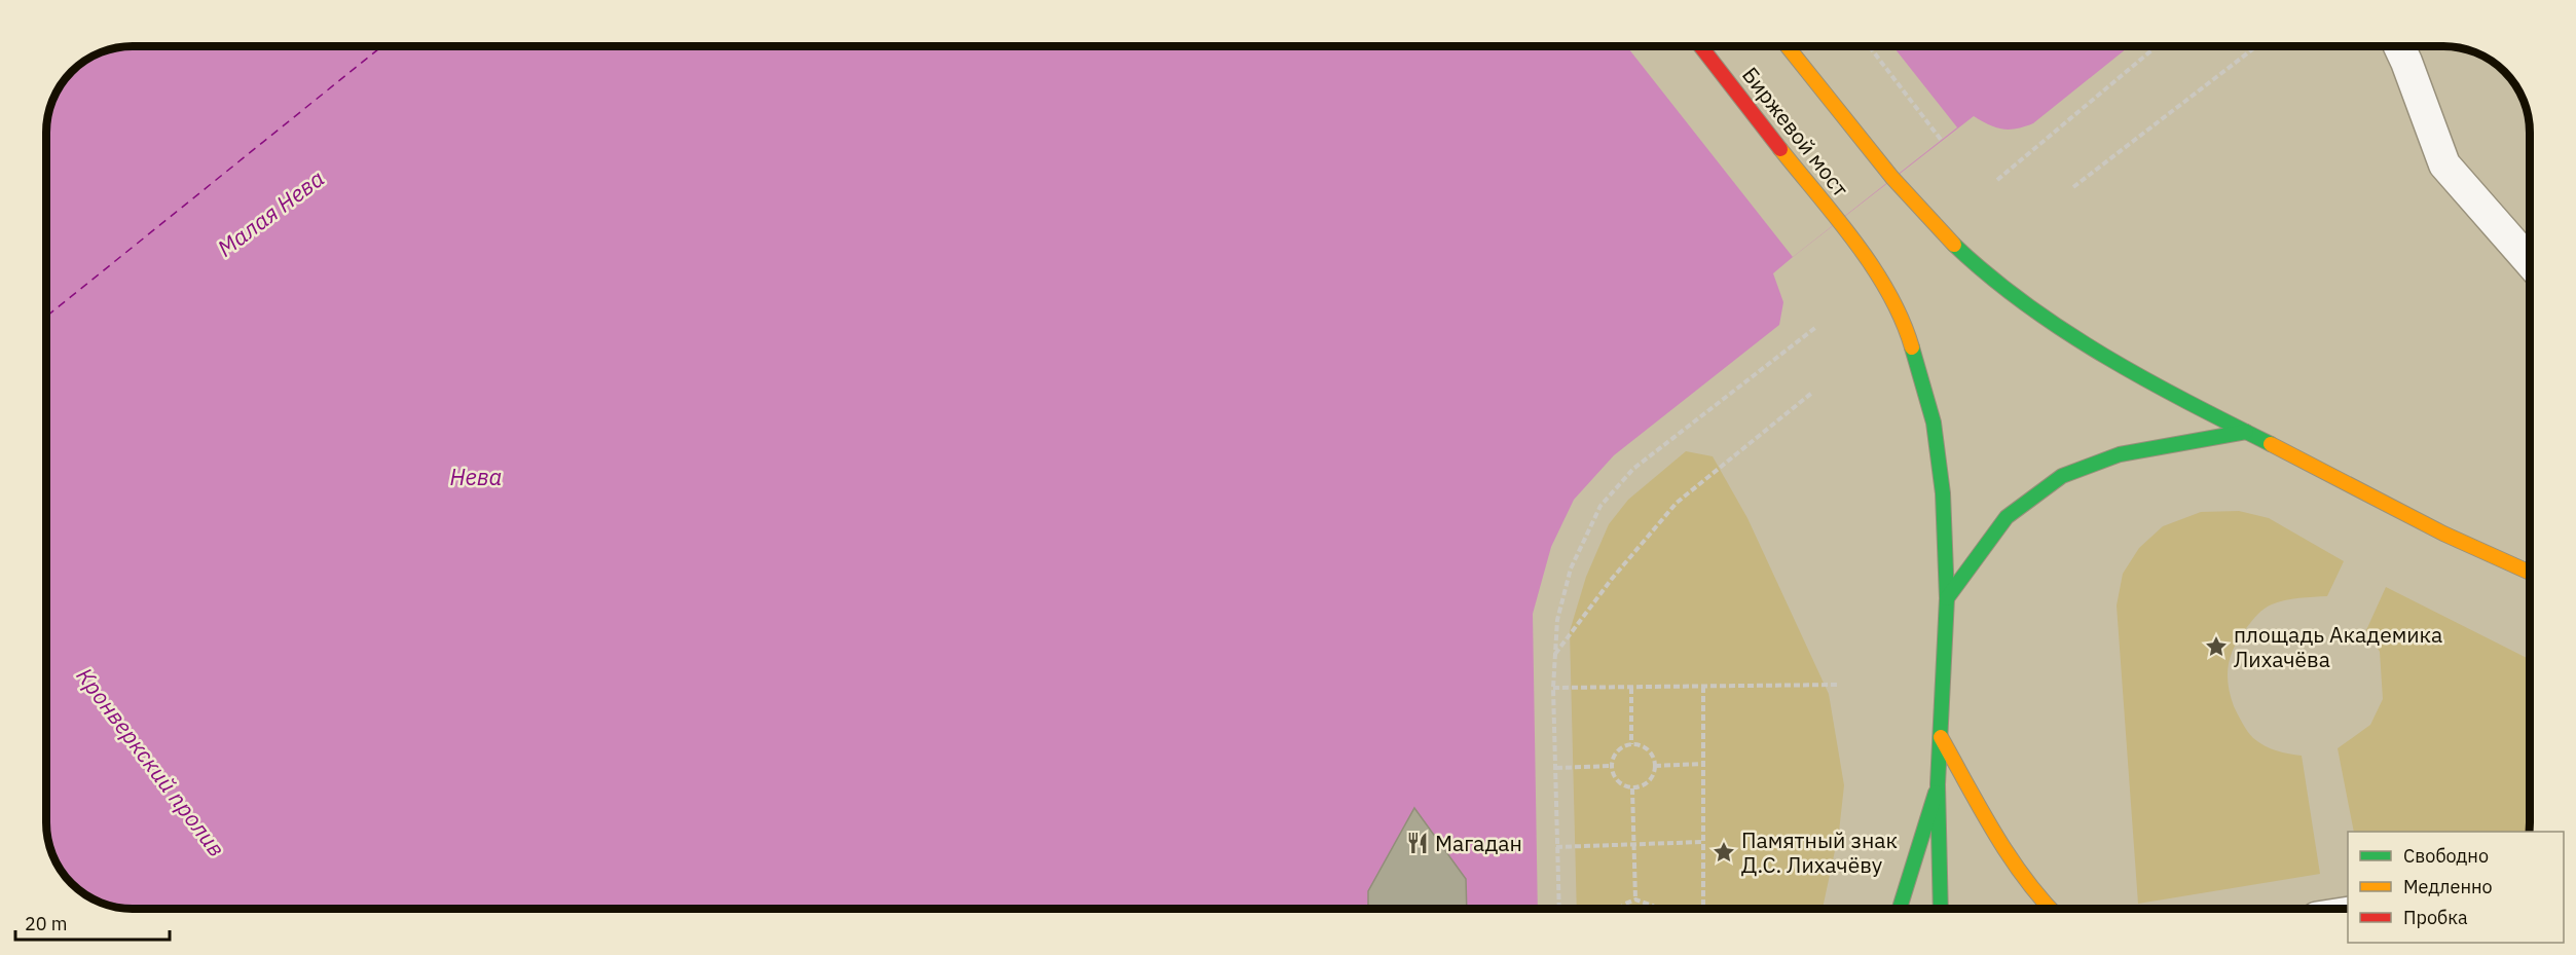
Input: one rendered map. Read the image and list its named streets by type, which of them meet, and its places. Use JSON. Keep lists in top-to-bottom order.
{
  "streets": {
    "main road": ["Биржевой мост"]
  },
  "water": ["Малая Нева", "Нева", "Кронверкский пролив"],
  "places": {
    "place": ["площадь Академика Лихачёва", "Памятный знак Д.С. Лихачёву"],
    "restaurant": ["Магадан"]
  },
  "legend": ["Свободно", "Медленно", "Пробка"],
  "scale_bar": "20 m"
}
